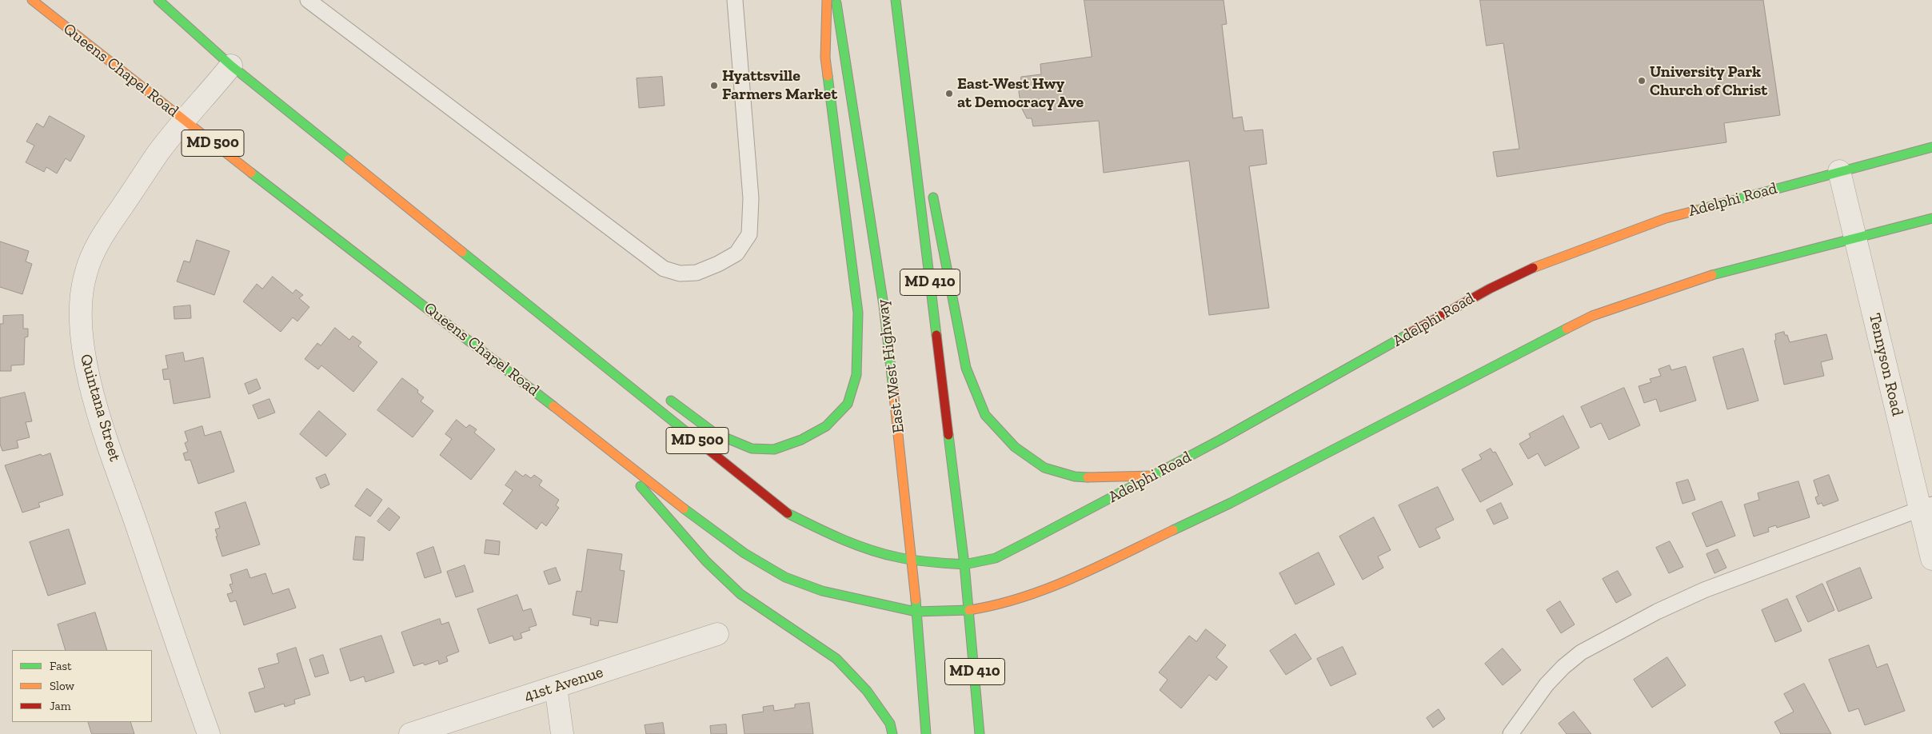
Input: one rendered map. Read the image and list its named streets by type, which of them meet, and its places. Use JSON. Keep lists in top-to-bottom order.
{
  "streets": {
    "main road": [
      "Queens Chapel Road",
      "MD 500",
      "Adelphi Road",
      "MD 410",
      "East-West Highway"
    ],
    "street": ["Tennyson Road", "Quintana Street", "41st Avenue"]
  },
  "crossings": [
    ["Queens Chapel Road", "MD 410"],
    ["Queens Chapel Road", "East-West Highway"],
    ["Queens Chapel Road", "Quintana Street"],
    ["MD 500", "Adelphi Road"],
    ["MD 500", "MD 410"],
    ["MD 500", "East-West Highway"],
    ["MD 500", "Quintana Street"],
    ["Adelphi Road", "MD 410"],
    ["Adelphi Road", "Tennyson Road"]
  ],
  "places": ["University Park Church of Christ", "Hyattsville Farmers Market", "East-West Hwy at Democracy Ave"],
  "legend": ["Fast", "Slow", "Jam"]
}
